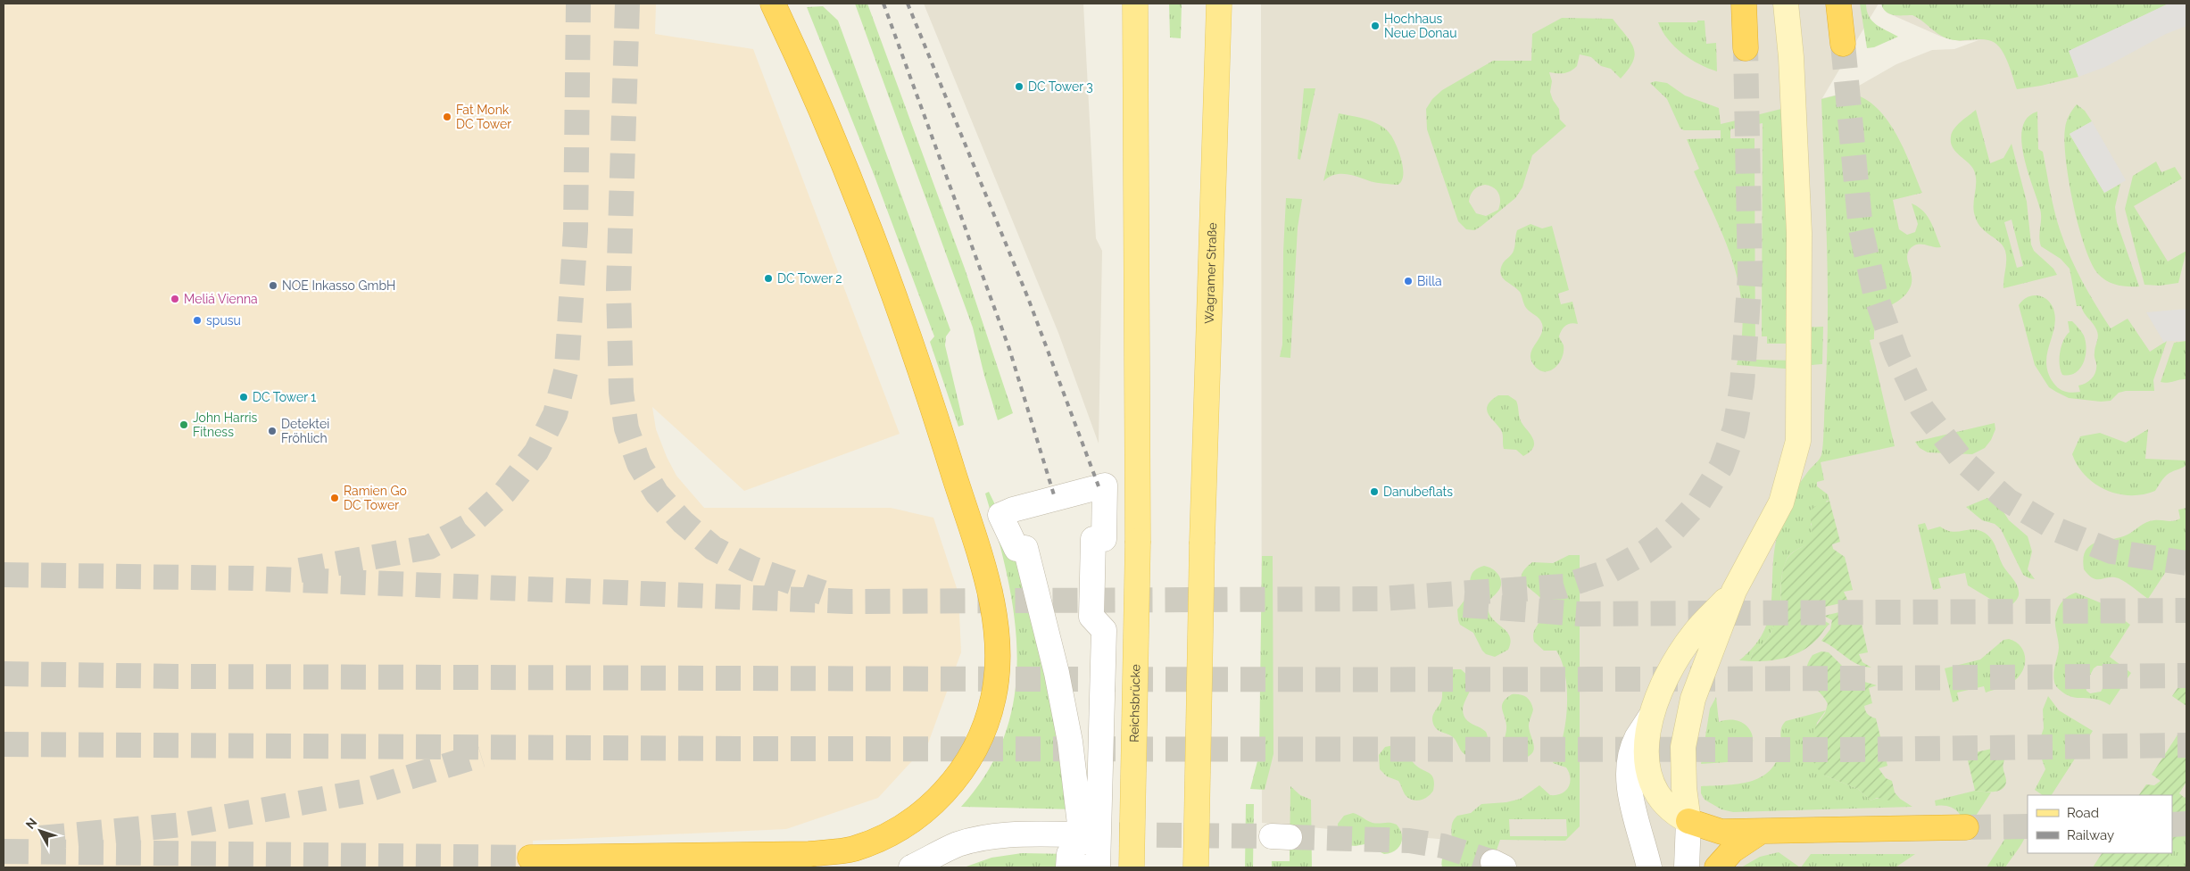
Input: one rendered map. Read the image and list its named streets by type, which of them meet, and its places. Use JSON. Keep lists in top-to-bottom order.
{
  "streets": {
    "main road": ["Wagramer Straße", "Reichsbrücke"]
  },
  "places": [
    "Hochhaus Neue Donau",
    "DC Tower 3",
    "Fat Monk DC Tower",
    "DC Tower 2",
    "Billa",
    "NOE Inkasso GmbH",
    "Meliá Vienna",
    "spusu",
    "DC Tower 1",
    "John Harris Fitness",
    "Detektei Fröhlich",
    "Danubeflats",
    "Ramien Go DC Tower"
  ],
  "legend": ["Road", "Railway"],
  "north": "top left"
}
